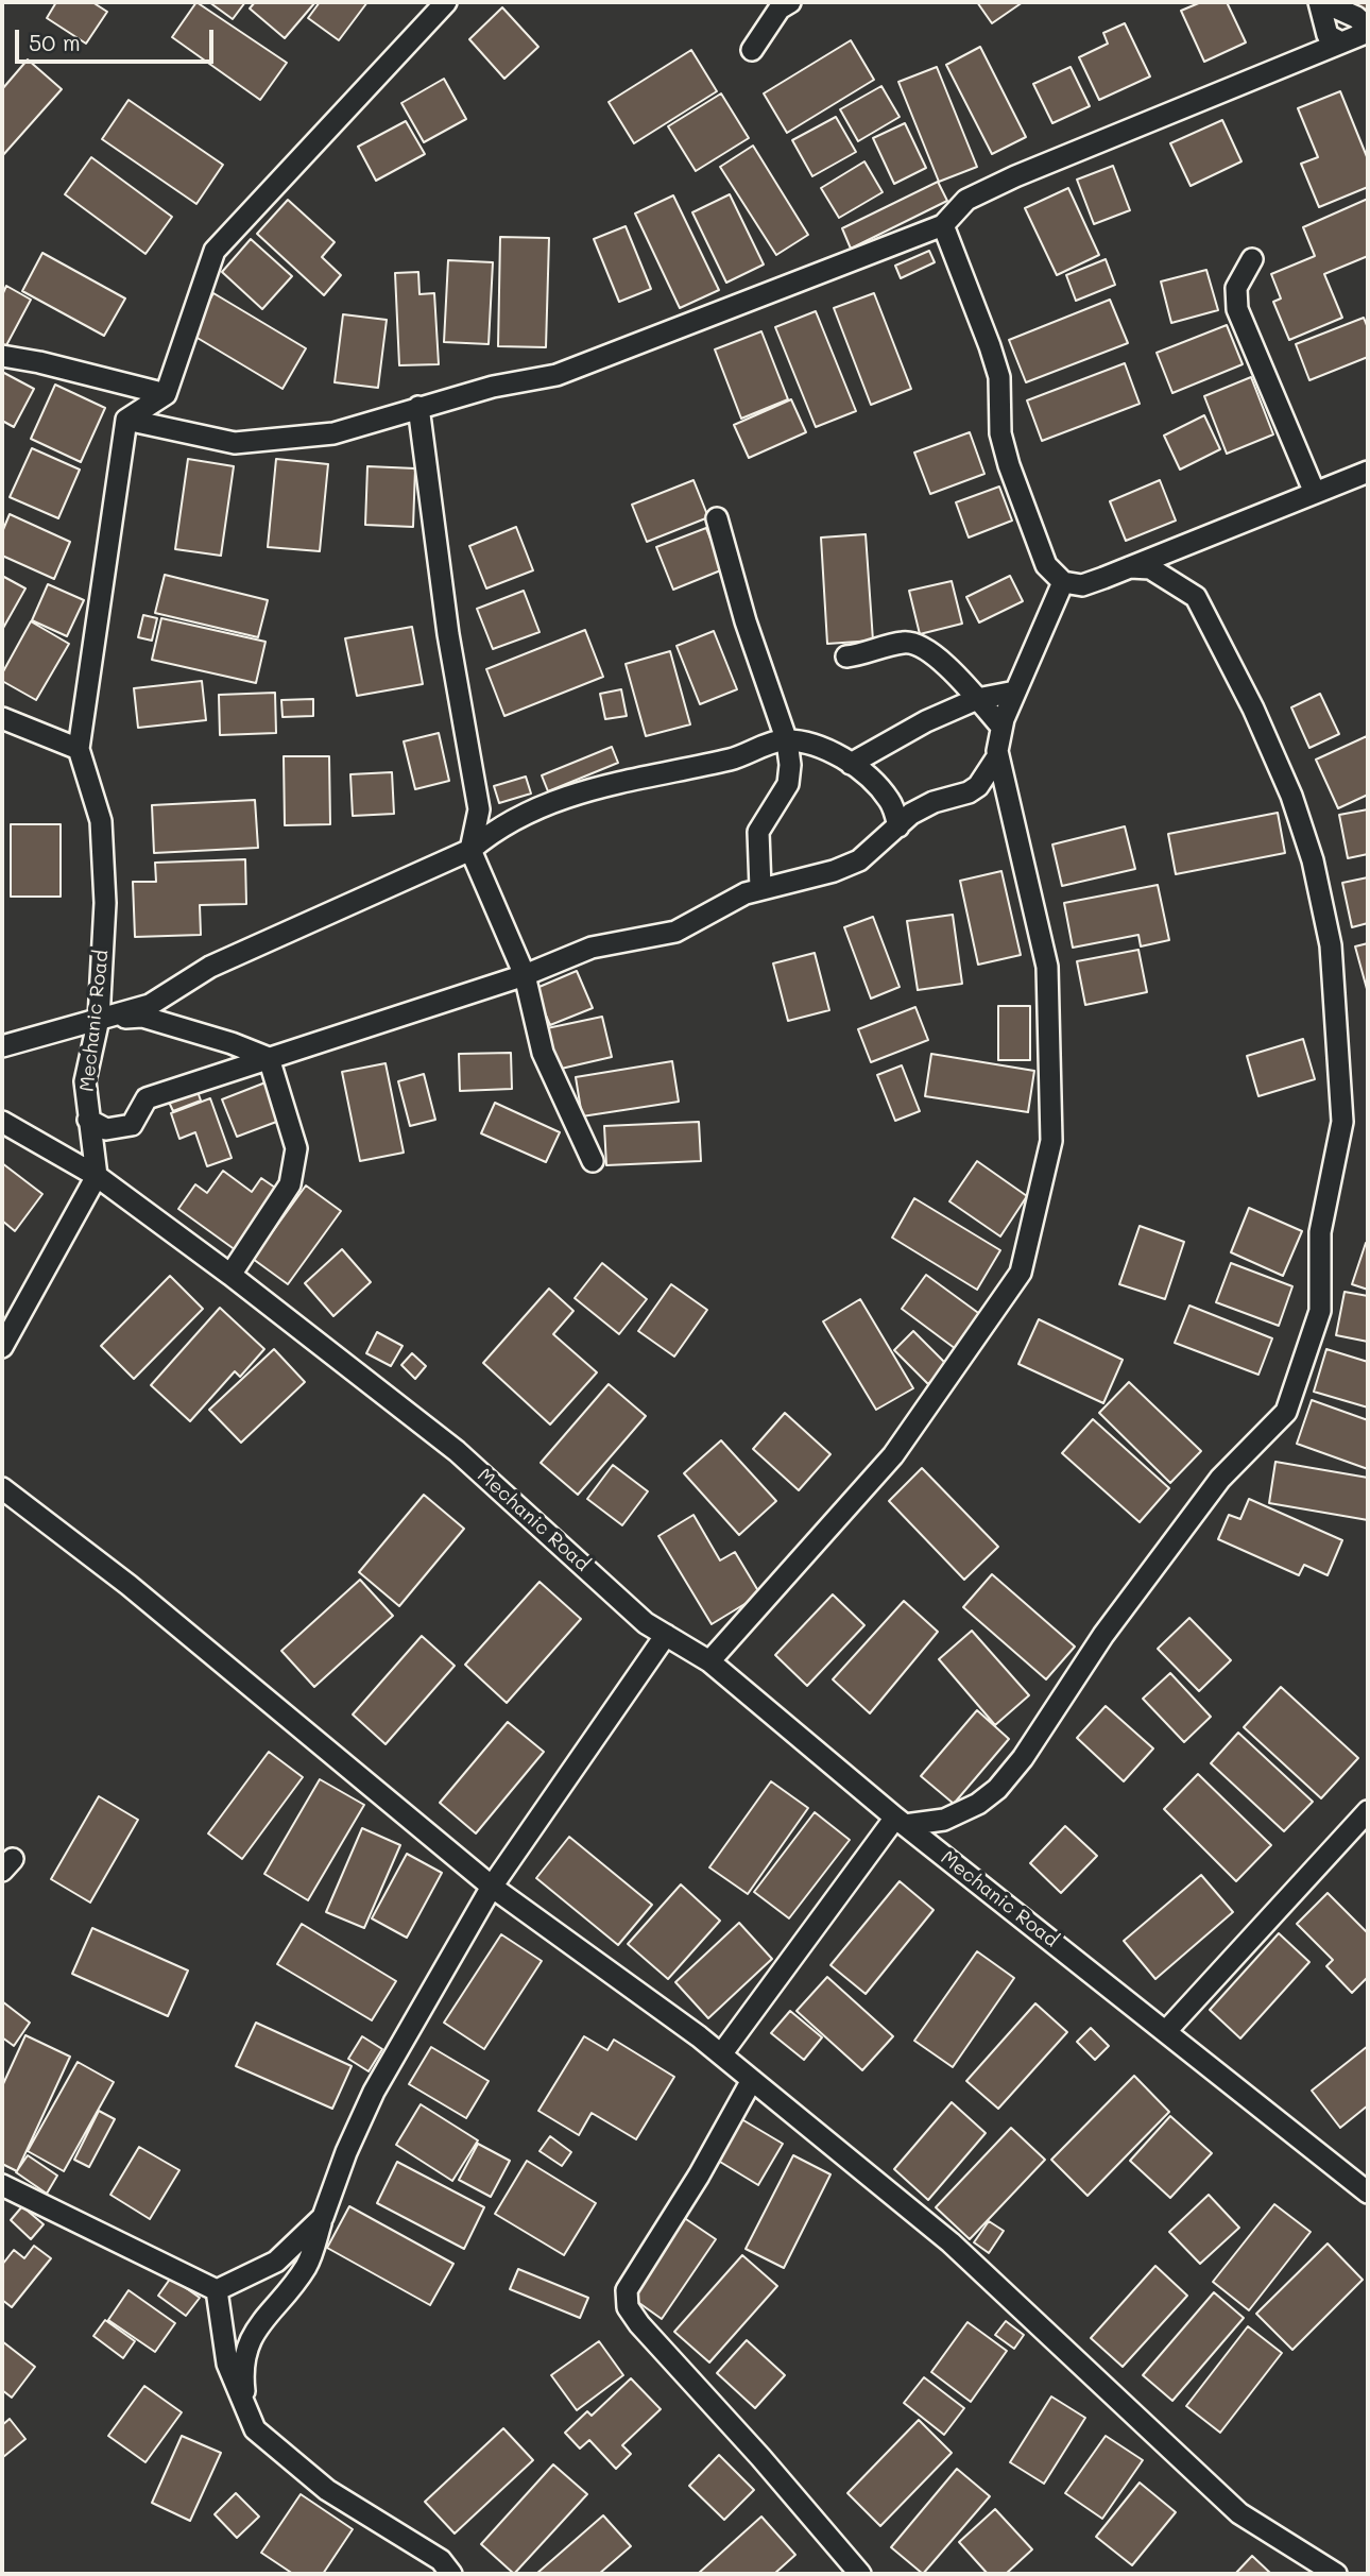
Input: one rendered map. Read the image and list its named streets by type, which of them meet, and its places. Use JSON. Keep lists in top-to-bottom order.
{
  "streets": {
    "street": ["Mechanic Road"]
  },
  "scale_bar": "50 m"
}
